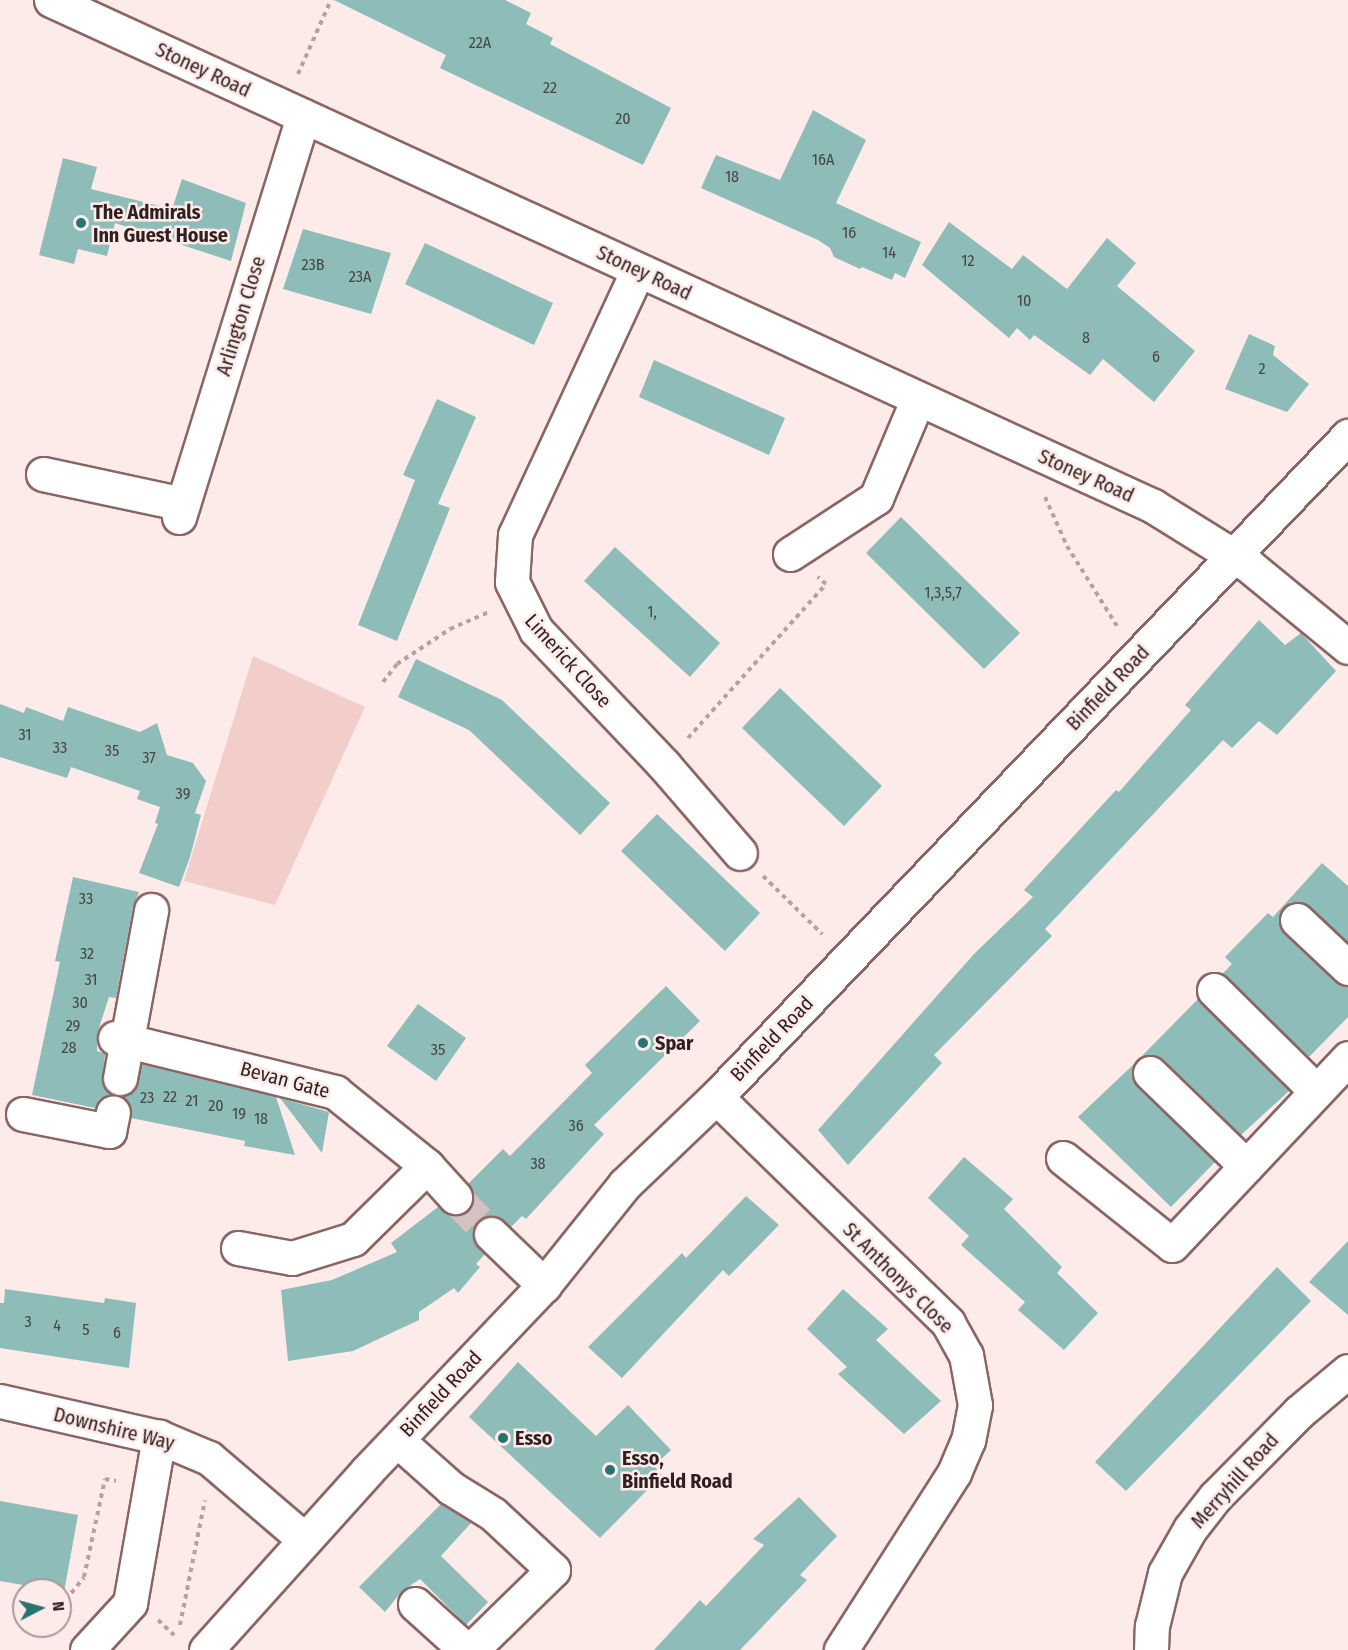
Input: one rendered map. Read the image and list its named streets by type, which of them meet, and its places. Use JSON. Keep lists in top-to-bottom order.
{
  "streets": {
    "street": [
      "Stoney Road",
      "Arlington Close",
      "Limerick Close",
      "Binfield Road",
      "Bevan Gate",
      "St Anthonys Close",
      "Downshire Way",
      "Merryhill Road"
    ]
  },
  "crossings": [
    ["Stoney Road", "Arlington Close"],
    ["Stoney Road", "Limerick Close"],
    ["Stoney Road", "Binfield Road"],
    ["Binfield Road", "St Anthonys Close"],
    ["Binfield Road", "Downshire Way"]
  ],
  "places": [
    "The Admirals Inn Guest House",
    "Spar",
    "Esso",
    "Esso, Binfield Road"
  ],
  "house_numbers": [
    "22A",
    "22",
    "20",
    "16A",
    "18",
    "16",
    "14",
    "12",
    "23B",
    "23A",
    "10",
    "8",
    "6",
    "2",
    "1,3,5,7",
    "1,",
    "31",
    "33",
    "35",
    "37",
    "39",
    "33",
    "32",
    "31",
    "30",
    "29",
    "28",
    "35",
    "22",
    "23",
    "21",
    "20",
    "19",
    "18",
    "36",
    "38",
    "3",
    "4",
    "5",
    "6"
  ],
  "north": "right"
}
